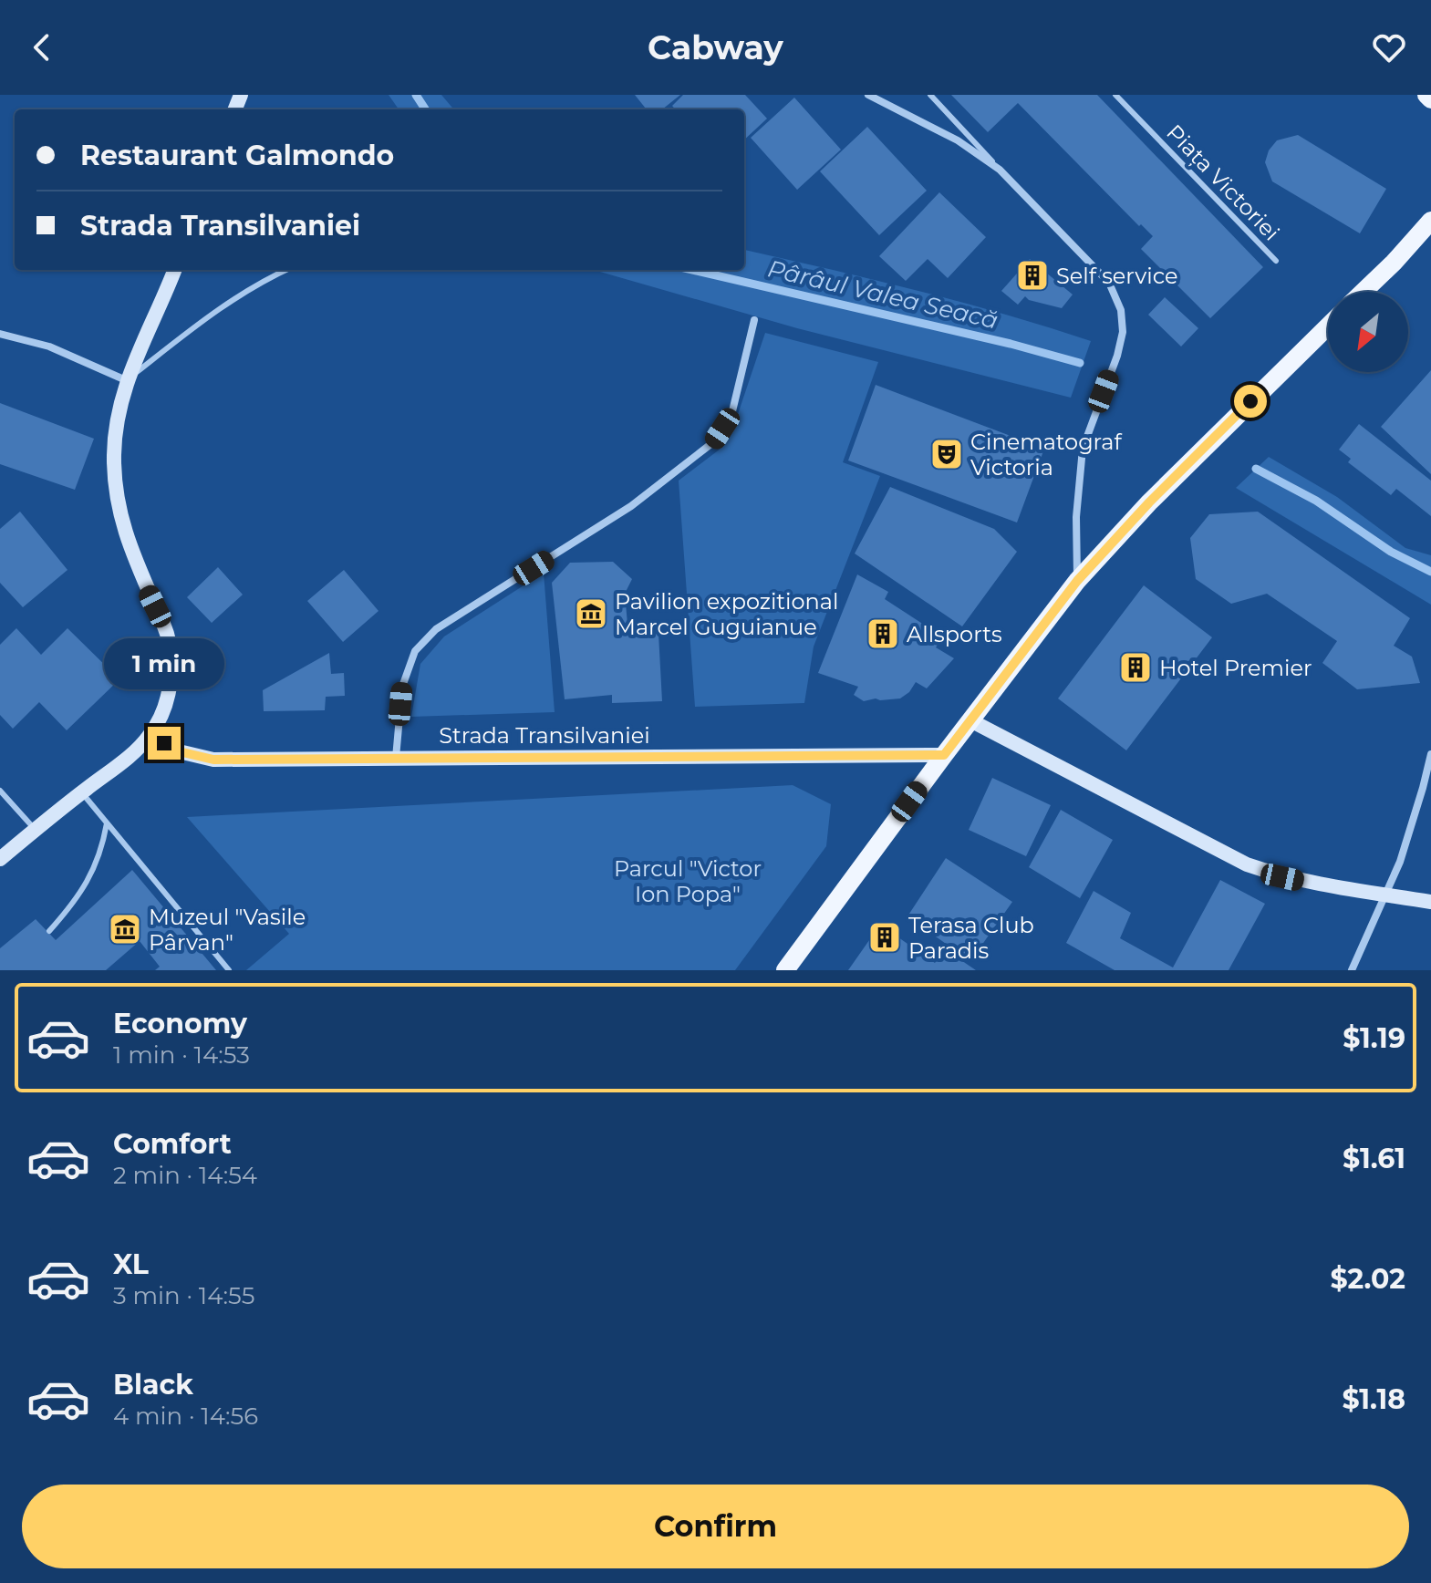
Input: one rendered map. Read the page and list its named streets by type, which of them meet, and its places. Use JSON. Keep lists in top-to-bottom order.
{
  "streets": {
    "street": ["Strada Transilvaniei"],
    "lane": ["Piața Victoriei"]
  },
  "water": ["Pârâul Valea Seacă"],
  "parks": ["Parcul \"Victor Ion Popa\""],
  "places": {
    "building": [
      "Self service",
      "Allsports",
      "Hotel Premier",
      "Terasa Club Paradis"
    ],
    "theatre": ["Cinematograf Victoria"],
    "museum": ["Pavilion expozitional Marcel Guguianue", "Muzeul \"Vasile Pârvan\""]
  },
  "north": "bottom left",
  "page": {
    "header": "Cabway",
    "banner": ["Restaurant Galmondo", "Strada Transilvaniei"],
    "bubble": "1 min",
    "list": [
      {
        "name": "Economy",
        "note": "1 min · 14:53",
        "value": "$1.19"
      },
      {
        "name": "Comfort",
        "note": "2 min · 14:54",
        "value": "$1.61"
      },
      {
        "name": "XL",
        "note": "3 min · 14:55",
        "value": "$2.02"
      },
      {
        "name": "Black",
        "note": "4 min · 14:56",
        "value": "$1.18"
      }
    ],
    "buttons": "Confirm"
  }
}
